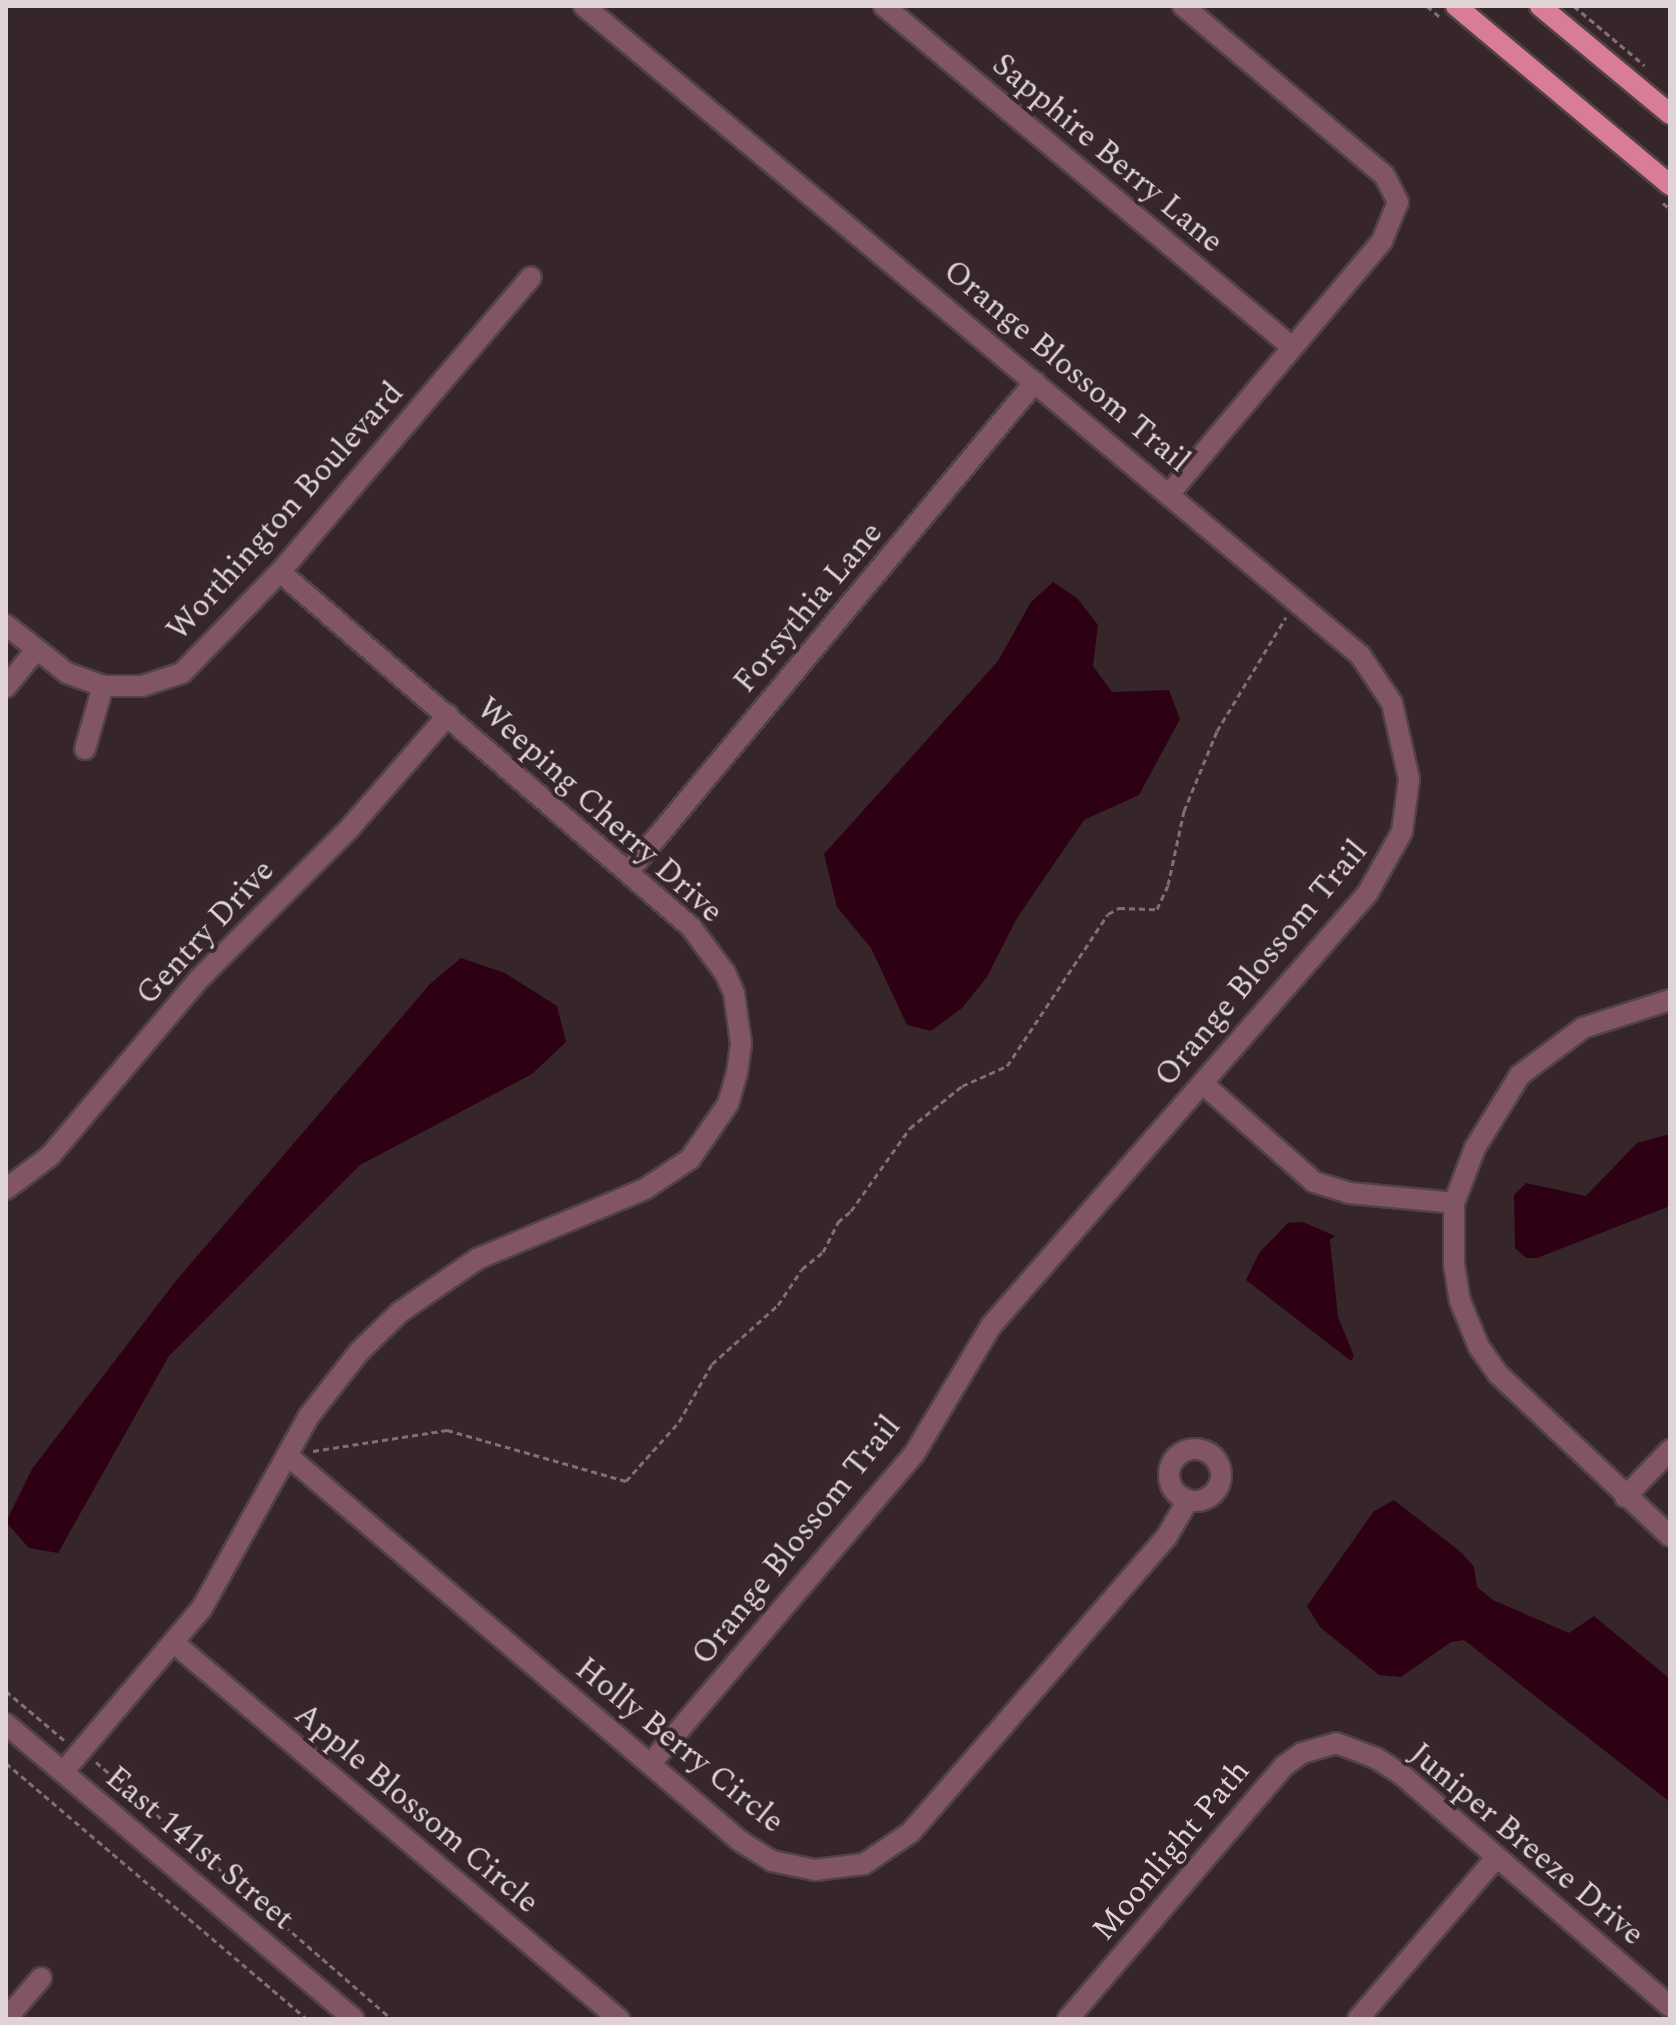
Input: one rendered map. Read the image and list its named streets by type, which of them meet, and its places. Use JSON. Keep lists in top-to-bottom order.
{
  "streets": {
    "street": [
      "Sapphire Berry Lane",
      "Orange Blossom Trail",
      "Worthington Boulevard",
      "Forsythia Lane",
      "Weeping Cherry Drive",
      "Gentry Drive",
      "Holly Berry Circle",
      "Apple Blossom Circle",
      "Juniper Breeze Drive",
      "East 141st Street",
      "Moonlight Path"
    ]
  },
  "crossings": [
    ["Orange Blossom Trail", "Forsythia Lane"],
    ["Orange Blossom Trail", "Holly Berry Circle"],
    ["Worthington Boulevard", "Weeping Cherry Drive"],
    ["Forsythia Lane", "Weeping Cherry Drive"],
    ["Weeping Cherry Drive", "Gentry Drive"],
    ["Weeping Cherry Drive", "Holly Berry Circle"],
    ["Weeping Cherry Drive", "Apple Blossom Circle"],
    ["Weeping Cherry Drive", "East 141st Street"],
    ["Juniper Breeze Drive", "Moonlight Path"]
  ]
}
